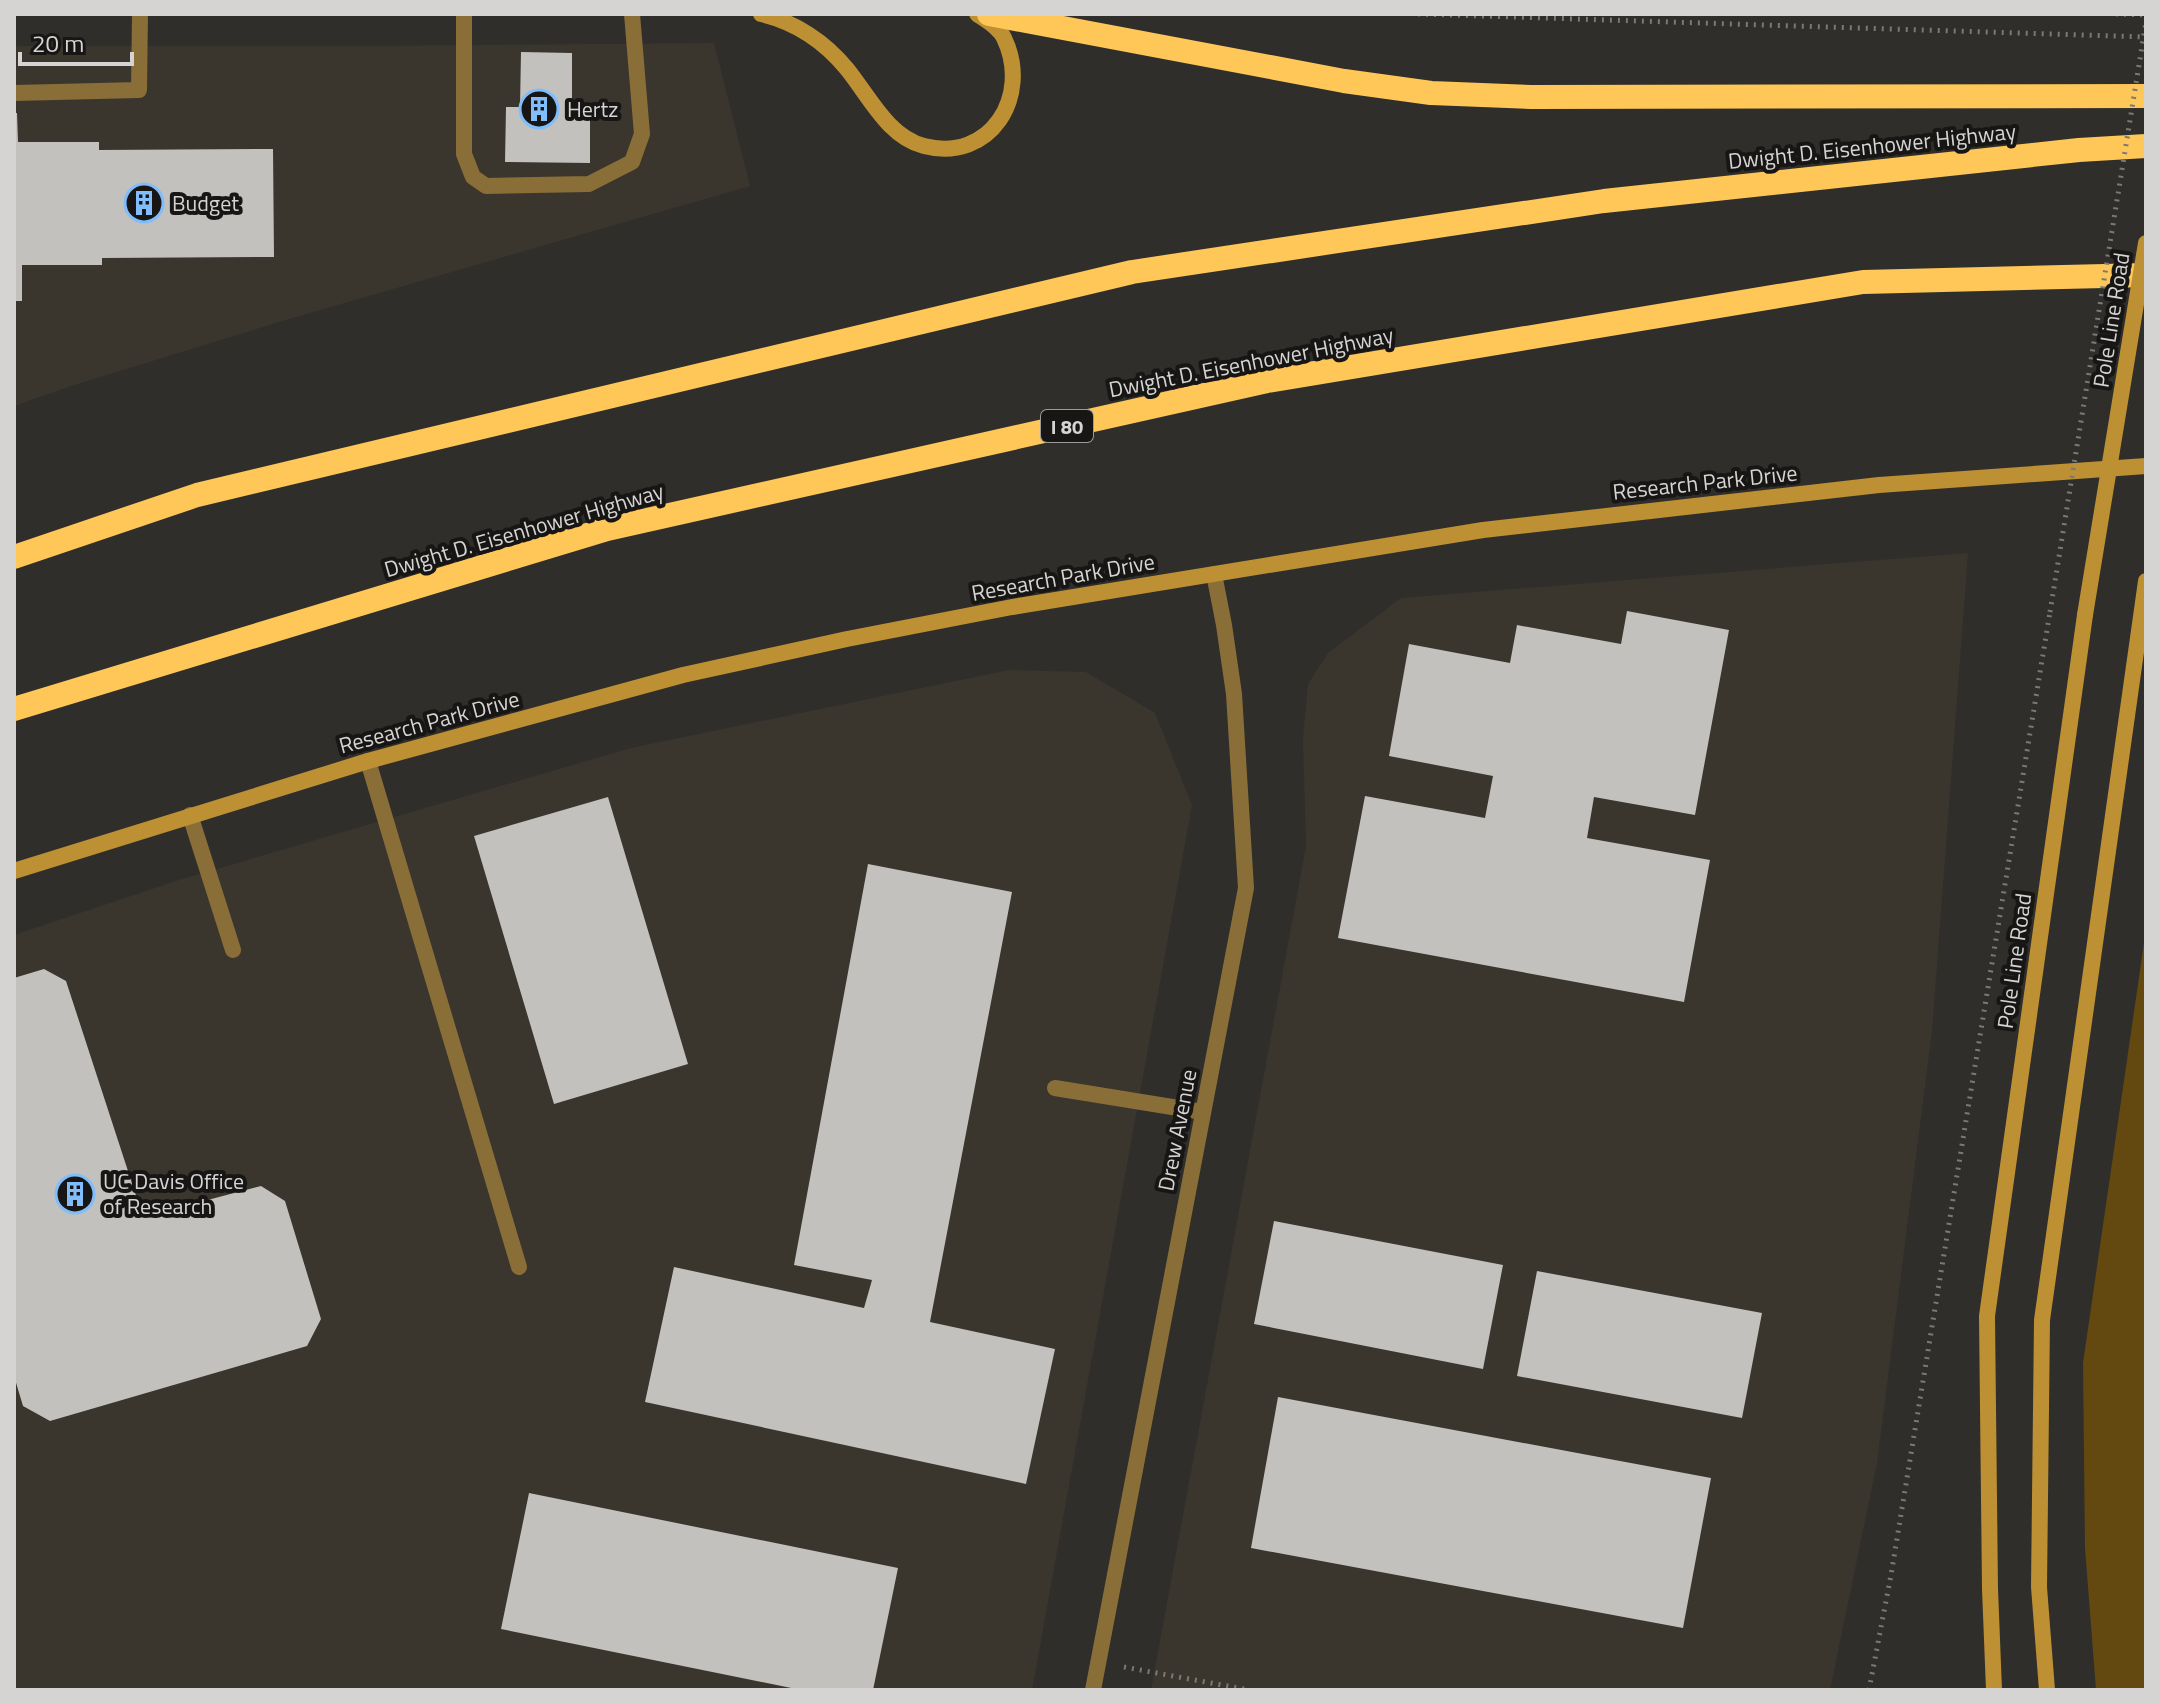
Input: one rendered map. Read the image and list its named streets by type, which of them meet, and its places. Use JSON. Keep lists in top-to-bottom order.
{
  "streets": {
    "highway": ["Dwight D. Eisenhower Highway", "I 80"],
    "street": ["Pole Line Road", "Research Park Drive", "Drew Avenue"]
  },
  "crossings": [
    ["Research Park Drive", "Drew Avenue"]
  ],
  "places": {
    "building": ["Hertz", "Budget", "UC Davis Office of Research"]
  },
  "scale_bar": "20 m"
}
